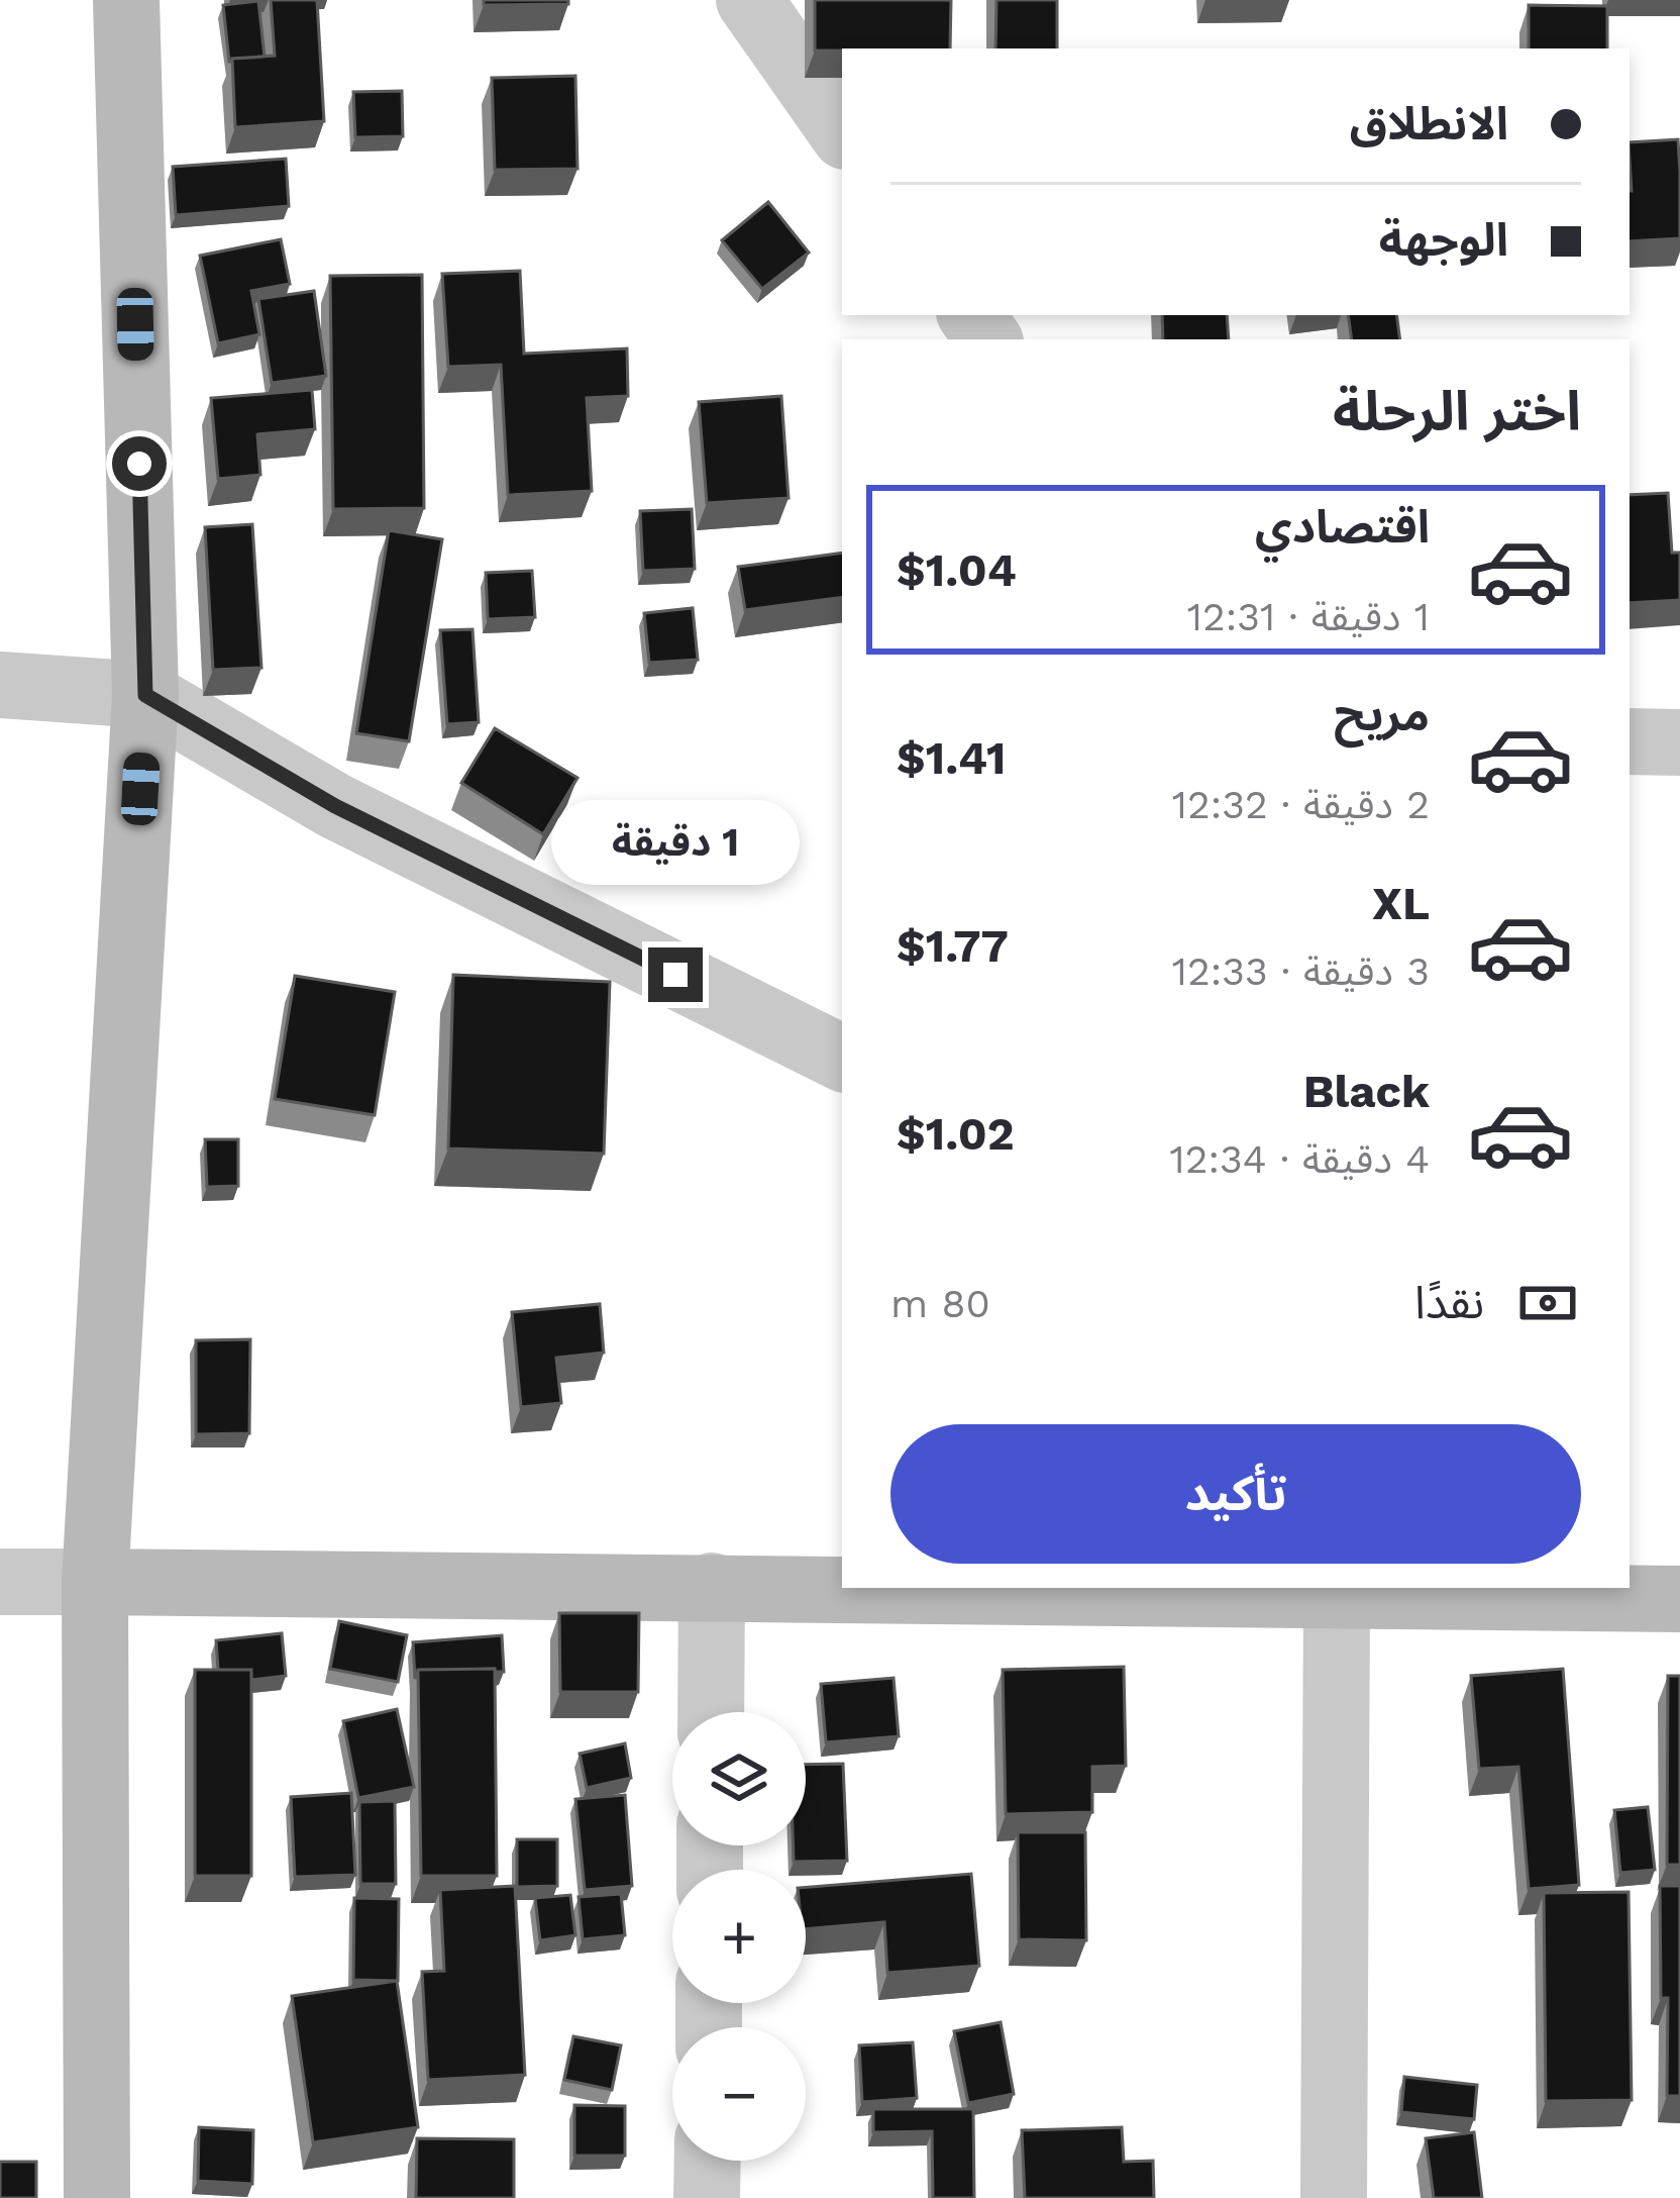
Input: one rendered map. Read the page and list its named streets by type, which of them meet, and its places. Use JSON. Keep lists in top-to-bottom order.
{
  "page": {
    "banner": ["الانطلاق", "الوجهة"],
    "heading": "اختر الرحلة",
    "list": [
      {
        "name": "اقتصادي",
        "note": "1 دقيقة · 12:31",
        "value": "$1.04"
      },
      {
        "name": "مريح",
        "note": "2 دقيقة · 12:32",
        "value": "$1.41"
      },
      {
        "name": "XL",
        "note": "3 دقيقة · 12:33",
        "value": "$1.77"
      },
      {
        "name": "Black",
        "note": "4 دقيقة · 12:34",
        "value": "$1.02"
      }
    ],
    "bubble": "1 دقيقة",
    "pay": ["نقدًا", "80 m"],
    "buttons": "تأكيد",
    "map_buttons": ["+", "−"]
  }
}
